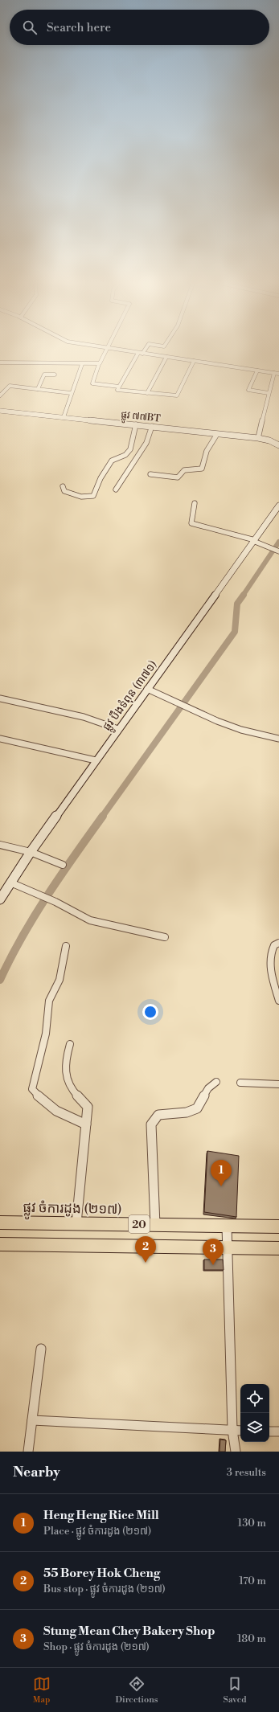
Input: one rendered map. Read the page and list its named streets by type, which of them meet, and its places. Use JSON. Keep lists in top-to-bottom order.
{
  "streets": {
    "main road": [
      "ផ្លូវ ៧៧BT",
      "ផ្លូវ បឹងទំពុន (៣៧១)",
      "ផ្លូវ ចំការដូង (២១៧)",
      "20"
    ]
  },
  "page": {
    "search": "Search here",
    "pins": ["1", "2", "3"],
    "heading": ["Nearby", "3 results"],
    "list": [
      {
        "mark": "1",
        "name": "Heng Heng Rice Mill",
        "note": "Place · ផ្លូវ ចំការដូង (២១៧)",
        "value": "130 m"
      },
      {
        "mark": "2",
        "name": "55 Borey Hok Cheng",
        "note": "Bus stop · ផ្លូវ ចំការដូង (២១៧)",
        "value": "170 m"
      },
      {
        "mark": "3",
        "name": "Stung Mean Chey Bakery Shop",
        "note": "Shop · ផ្លូវ ចំការដូង (២១៧)",
        "value": "180 m"
      }
    ],
    "nav": ["Map", "Directions", "Saved"]
  }
}
